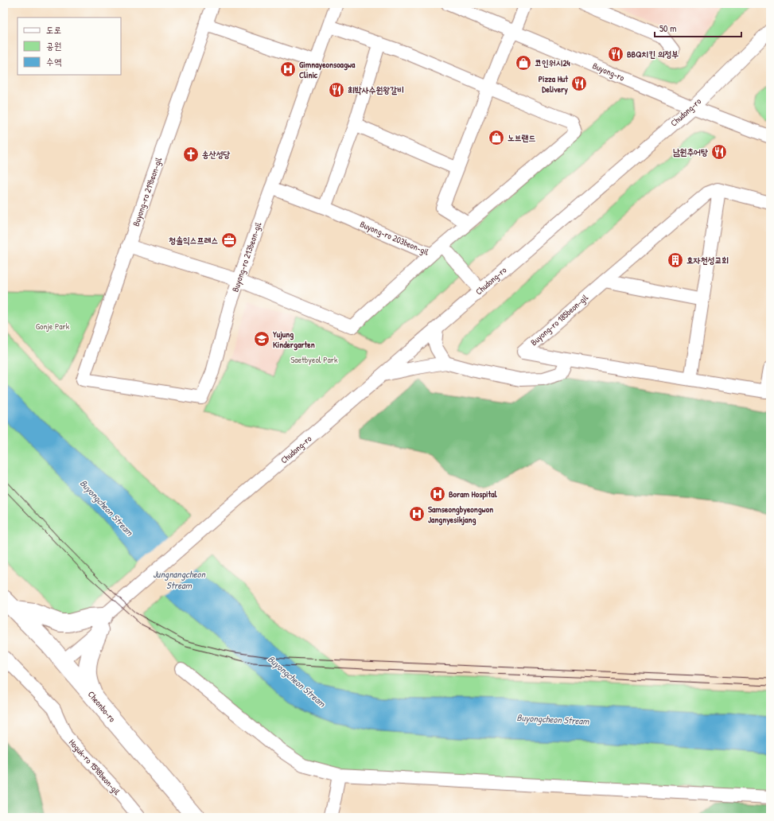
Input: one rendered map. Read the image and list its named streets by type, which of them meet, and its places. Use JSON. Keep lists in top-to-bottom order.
{
  "streets": {
    "main road": ["Cheonbo-ro"],
    "street": [
      "Buyong-ro",
      "Chudong-ro",
      "Buyong-ro 219beon-gil",
      "Buyong-ro 203beon-gil",
      "Buyong-ro 213beon-gil",
      "Buyong-ro 185beon-gil",
      "Hoguk-ro 1598beon-gil"
    ]
  },
  "crossings": [
    ["Buyong-ro", "Chudong-ro"],
    ["Buyong-ro 219beon-gil", "Buyong-ro 213beon-gil"],
    ["Buyong-ro 203beon-gil", "Buyong-ro 213beon-gil"]
  ],
  "water": ["Buyongcheon Stream", "Jungnangcheon Stream"],
  "parks": ["Gonje Park", "Saetbyeol Park"],
  "places": {
    "restaurant": [
      "BBQ치킨 의정부",
      "Pizza Hut Delivery",
      "최박사수원왕갈비",
      "남원추어탕"
    ],
    "shop": ["코인워시24", "노브랜드"],
    "hospital": ["Gimnayeonsoagwa Clinic", "Boram Hospital", "Samseongbyeongwon Jangnyesikjang"],
    "church": ["송산성당"],
    "office": ["청솔익스프레스"],
    "building": ["효자천성교회"],
    "school or university": ["Yujung Kindergarten"]
  },
  "legend": ["도로", "공원", "수역"],
  "scale_bar": "50 m"
}
